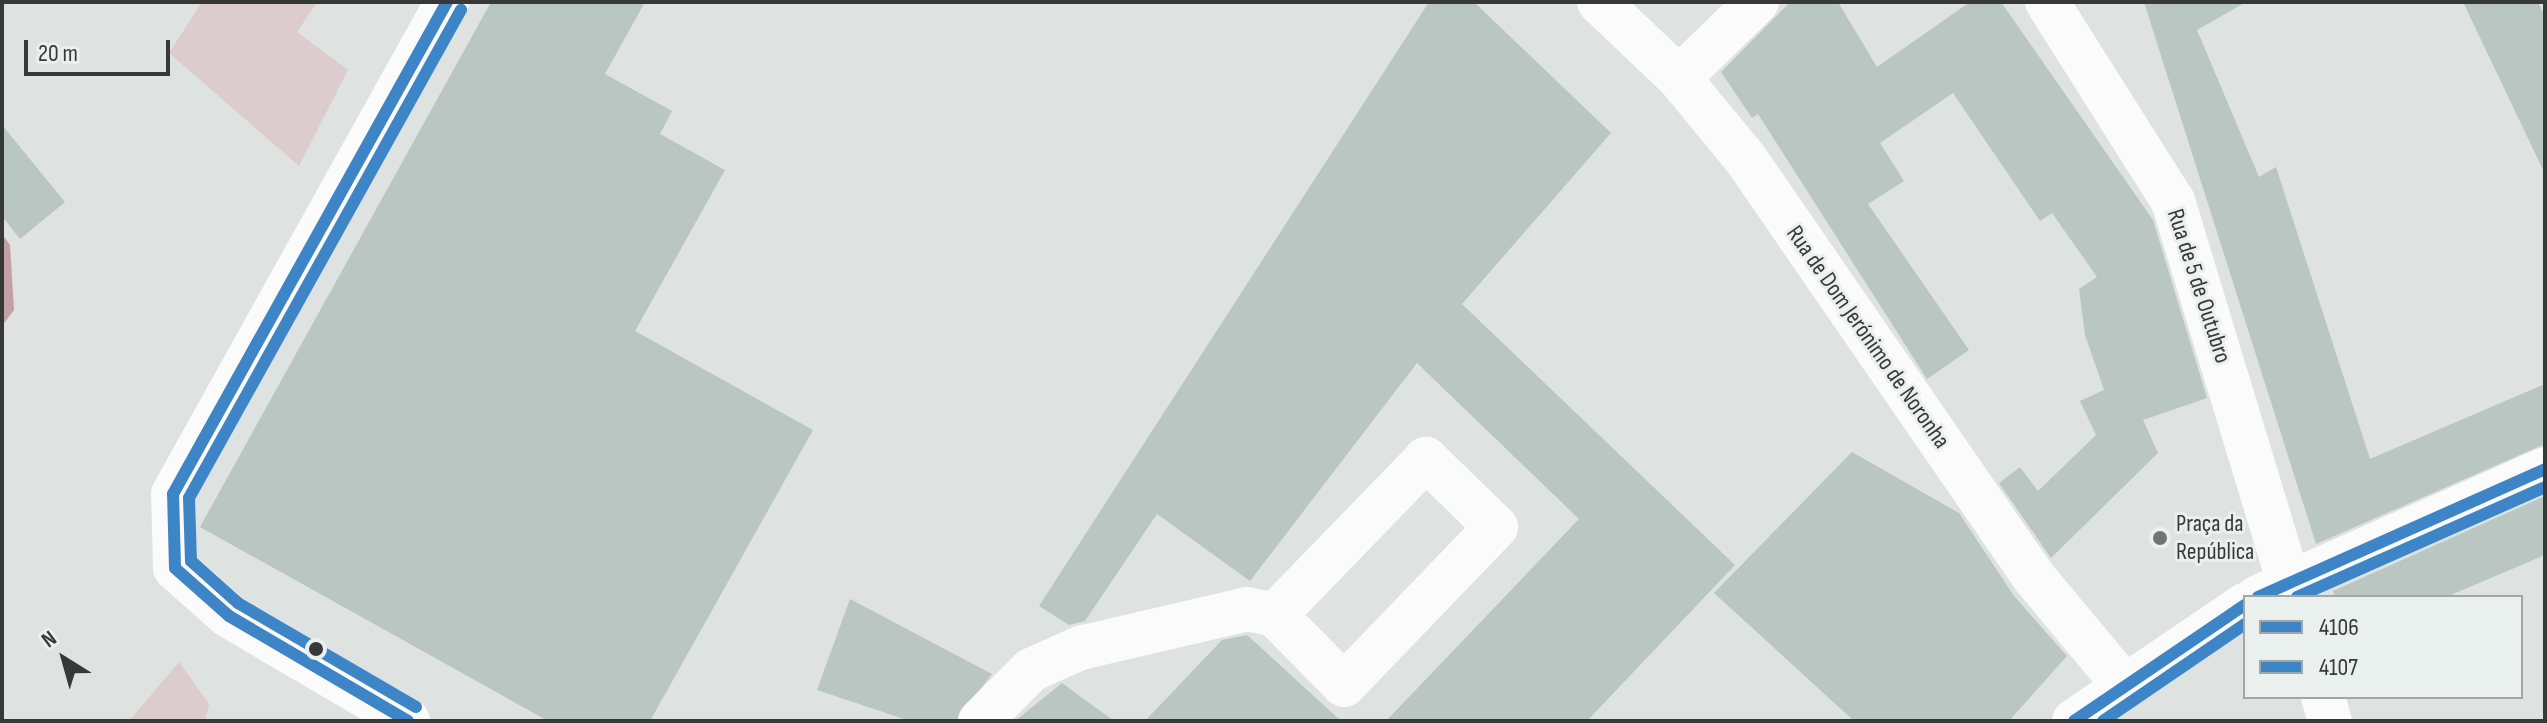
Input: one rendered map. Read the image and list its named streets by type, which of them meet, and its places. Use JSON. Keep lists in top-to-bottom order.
{
  "streets": {
    "street": ["Rua de 5 de Outubro", "Rua de Dom Jerónimo de Noronha"]
  },
  "places": ["Praça da República"],
  "lines": ["transit line 4106", "transit line 4107"],
  "legend": ["4106", "4107"],
  "scale_bar": "20 m",
  "north": "top left"
}
